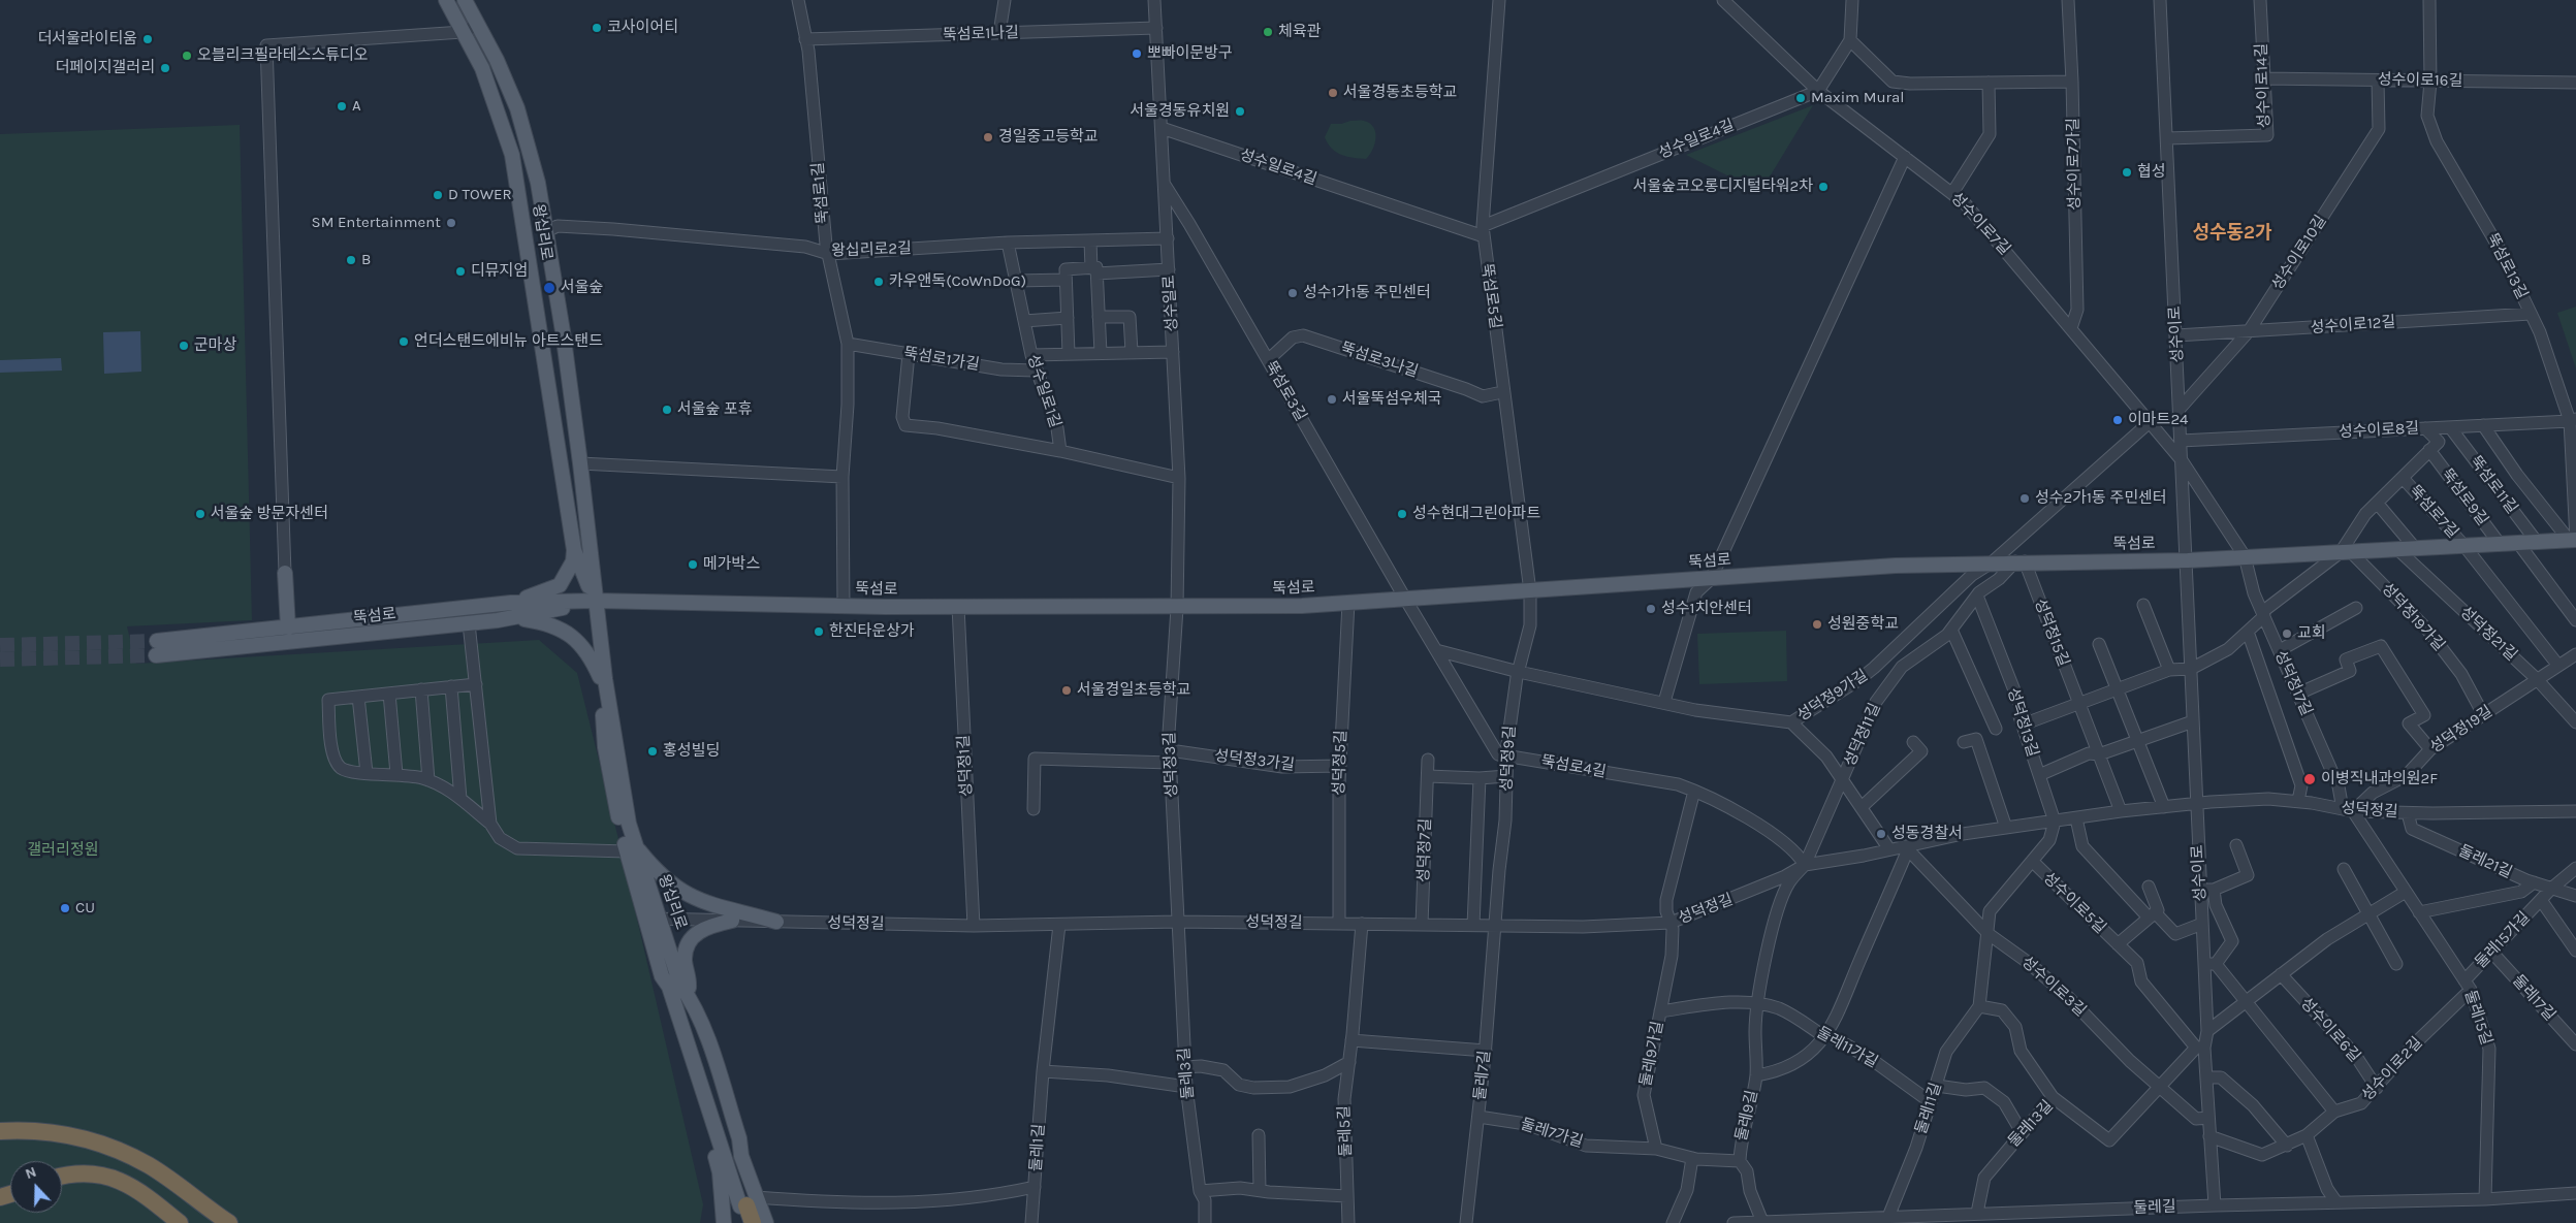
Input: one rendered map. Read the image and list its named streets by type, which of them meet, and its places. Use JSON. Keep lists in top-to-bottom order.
{
  "streets": {
    "main road": ["왕십리로", "뚝섬로"],
    "street": [
      "뚝섬로1나길",
      "성수이로16길",
      "성수이로14길",
      "성수일로4길",
      "성수이로7가길",
      "뚝섬로1길",
      "성수이로7길",
      "왕십리로2길",
      "성수이로10길",
      "뚝섬로13길",
      "뚝섬로5길",
      "성수일로",
      "성수이로12길",
      "성수이로",
      "뚝섬로1가길",
      "뚝섬로3나길",
      "성수일로1길",
      "뚝섬로3길",
      "성수이로8길",
      "뚝섬로11길",
      "뚝섬로9길",
      "뚝섬로7길",
      "성덕정19가길",
      "성덕정15길",
      "성덕정21길",
      "성덕정17길",
      "성덕정9가길",
      "성덕정13길",
      "성덕정19길",
      "성덕정11길",
      "성덕정9길",
      "성덕정3가길",
      "성덕정5길",
      "성덕정3길",
      "성덕정1길",
      "뚝섬로4길",
      "성덕정길",
      "성덕정7길",
      "둘레21길",
      "성수이로5길",
      "둘레15가길",
      "성수이로3길",
      "둘레17길",
      "둘레15길",
      "성수이로6길",
      "둘레11가길",
      "둘레9가길",
      "성수이로2길",
      "둘레3길",
      "둘레7길",
      "둘레11길",
      "둘레9길",
      "둘레13길",
      "둘레5길",
      "둘레7가길",
      "둘레1길",
      "둘레길"
    ]
  },
  "crossings": [
    ["뚝섬로1나길", "뚝섬로1길"],
    ["뚝섬로1나길", "성수일로"],
    ["성수이로16길", "성수이로14길"],
    ["성수이로16길", "성수이로10길"],
    ["성수이로16길", "뚝섬로13길"],
    ["성수이로14길", "성수이로"],
    ["성수일로4길", "성수이로7길"],
    ["성수일로4길", "뚝섬로5길"],
    ["성수일로4길", "성수일로"],
    ["성수이로7가길", "성수이로7길"],
    ["뚝섬로1길", "왕십리로2길"],
    ["뚝섬로1길", "뚝섬로1가길"],
    ["뚝섬로1길", "뚝섬로"],
    ["성수이로7길", "성수이로"],
    ["왕십리로", "왕십리로2길"],
    ["왕십리로", "뚝섬로"],
    ["왕십리로", "성덕정길"],
    ["왕십리로2길", "성수일로"],
    ["왕십리로2길", "성수일로1길"],
    ["성수이로10길", "성수이로12길"],
    ["성수이로10길", "성수이로"],
    ["뚝섬로13길", "성수이로12길"],
    ["뚝섬로13길", "성수이로8길"],
    ["뚝섬로13길", "뚝섬로"],
    ["뚝섬로5길", "뚝섬로"],
    ["뚝섬로5길", "성덕정9길"],
    ["성수일로", "뚝섬로3길"],
    ["성수일로", "뚝섬로"],
    ["성수일로", "성덕정3길"],
    ["성수이로12길", "성수이로"],
    ["성수이로", "성수이로8길"],
    ["성수이로", "뚝섬로"],
    ["성수이로", "성덕정길"],
    ["성수이로", "성수이로5길"],
    ["성수이로", "성수이로3길"],
    ["성수이로", "성수이로2길"],
    ["성수이로", "둘레13길"],
    ["성수이로", "둘레길"],
    ["뚝섬로1가길", "성수일로1길"],
    ["뚝섬로3나길", "뚝섬로3길"],
    ["뚝섬로3길", "뚝섬로"],
    ["성수이로8길", "뚝섬로11길"],
    ["뚝섬로11길", "뚝섬로"],
    ["뚝섬로9길", "뚝섬로"],
    ["뚝섬로7길", "뚝섬로"],
    ["뚝섬로", "성덕정19가길"],
    ["뚝섬로", "성덕정15길"],
    ["뚝섬로", "성덕정21길"],
    ["뚝섬로", "성덕정17길"],
    ["뚝섬로", "성덕정9가길"],
    ["뚝섬로", "성덕정11길"],
    ["뚝섬로", "성덕정9길"],
    ["뚝섬로", "성덕정5길"],
    ["뚝섬로", "성덕정3길"],
    ["뚝섬로", "성덕정1길"],
    ["성덕정19가길", "성덕정19길"],
    ["성덕정15길", "성덕정11길"],
    ["성덕정15길", "성덕정길"],
    ["성덕정21길", "성덕정19길"],
    ["성덕정17길", "성덕정19길"],
    ["성덕정17길", "성덕정길"],
    ["성덕정17길", "둘레15길"],
    ["성덕정9가길", "성덕정11길"],
    ["성덕정9가길", "성덕정9길"],
    ["성덕정13길", "성덕정11길"],
    ["성덕정13길", "성덕정길"],
    ["성덕정13길", "둘레11길"],
    ["성덕정19길", "성덕정길"],
    ["성덕정19길", "둘레15길"],
    ["성덕정11길", "뚝섬로4길"],
    ["성덕정11길", "성덕정길"],
    ["성덕정11길", "둘레9길"],
    ["성덕정9길", "뚝섬로4길"],
    ["성덕정9길", "성덕정길"],
    ["성덕정9길", "둘레7길"],
    ["성덕정3가길", "성덕정5길"],
    ["성덕정3가길", "성덕정3길"],
    ["성덕정5길", "성덕정길"],
    ["성덕정3길", "성덕정길"],
    ["성덕정3길", "둘레3길"],
    ["성덕정1길", "성덕정길"],
    ["뚝섬로4길", "성덕정길"],
    ["뚝섬로4길", "둘레9가길"],
    ["뚝섬로4길", "둘레9길"],
    ["성덕정길", "성덕정7길"],
    ["성덕정길", "둘레21길"],
    ["성덕정길", "성수이로3길"],
    ["성덕정길", "둘레15길"],
    ["성덕정길", "둘레9가길"],
    ["성덕정길", "둘레3길"],
    ["성덕정길", "둘레7길"],
    ["성덕정길", "둘레11길"],
    ["성덕정길", "둘레9길"],
    ["성덕정길", "둘레5길"],
    ["성덕정길", "둘레1길"],
    ["둘레21길", "둘레15가길"],
    ["성수이로5길", "둘레11길"],
    ["성수이로5길", "둘레13길"],
    ["둘레15가길", "둘레17길"],
    ["둘레15가길", "둘레15길"],
    ["둘레15가길", "성수이로2길"],
    ["성수이로3길", "둘레11길"],
    ["성수이로3길", "둘레13길"],
    ["둘레15길", "성수이로2길"],
    ["둘레15길", "둘레길"],
    ["성수이로6길", "성수이로2길"],
    ["둘레11가길", "둘레11길"],
    ["둘레11가길", "둘레9길"],
    ["둘레9가길", "둘레7가길"],
    ["둘레7길", "둘레7가길"],
    ["둘레11길", "둘레길"],
    ["둘레9길", "둘레길"],
    ["둘레13길", "둘레길"]
  ],
  "districts": ["성수동2가"],
  "parks": ["갤러리정원"],
  "places": [
    "코사이어티",
    "체육관",
    "더서울라이티움",
    "뽀빠이문방구",
    "오블리크필라테스스튜디오",
    "더페이지갤러리",
    "서울경동초등학교",
    "Maxim Mural",
    "A",
    "서울경동유치원",
    "경일중고등학교",
    "협성",
    "서울숲코오롱디지털타워2차",
    "D TOWER",
    "SM Entertainment",
    "B",
    "디뮤지엄",
    "카우앤독(CoWnDoG)",
    "서울숲",
    "성수1가1동 주민센터",
    "언더스탠드에비뉴 아트스탠드",
    "군마상",
    "서울뚝섬우체국",
    "서울숲 포휴",
    "이마트24",
    "성수2가1동 주민센터",
    "서울숲 방문자센터",
    "성수현대그린아파트",
    "메가박스",
    "성수1치안센터",
    "성원중학교",
    "한진타운상가",
    "교회",
    "서울경일초등학교",
    "홍성빌딩",
    "이병직내과의원2F",
    "성동경찰서",
    "CU"
  ],
  "north": "top"
}
